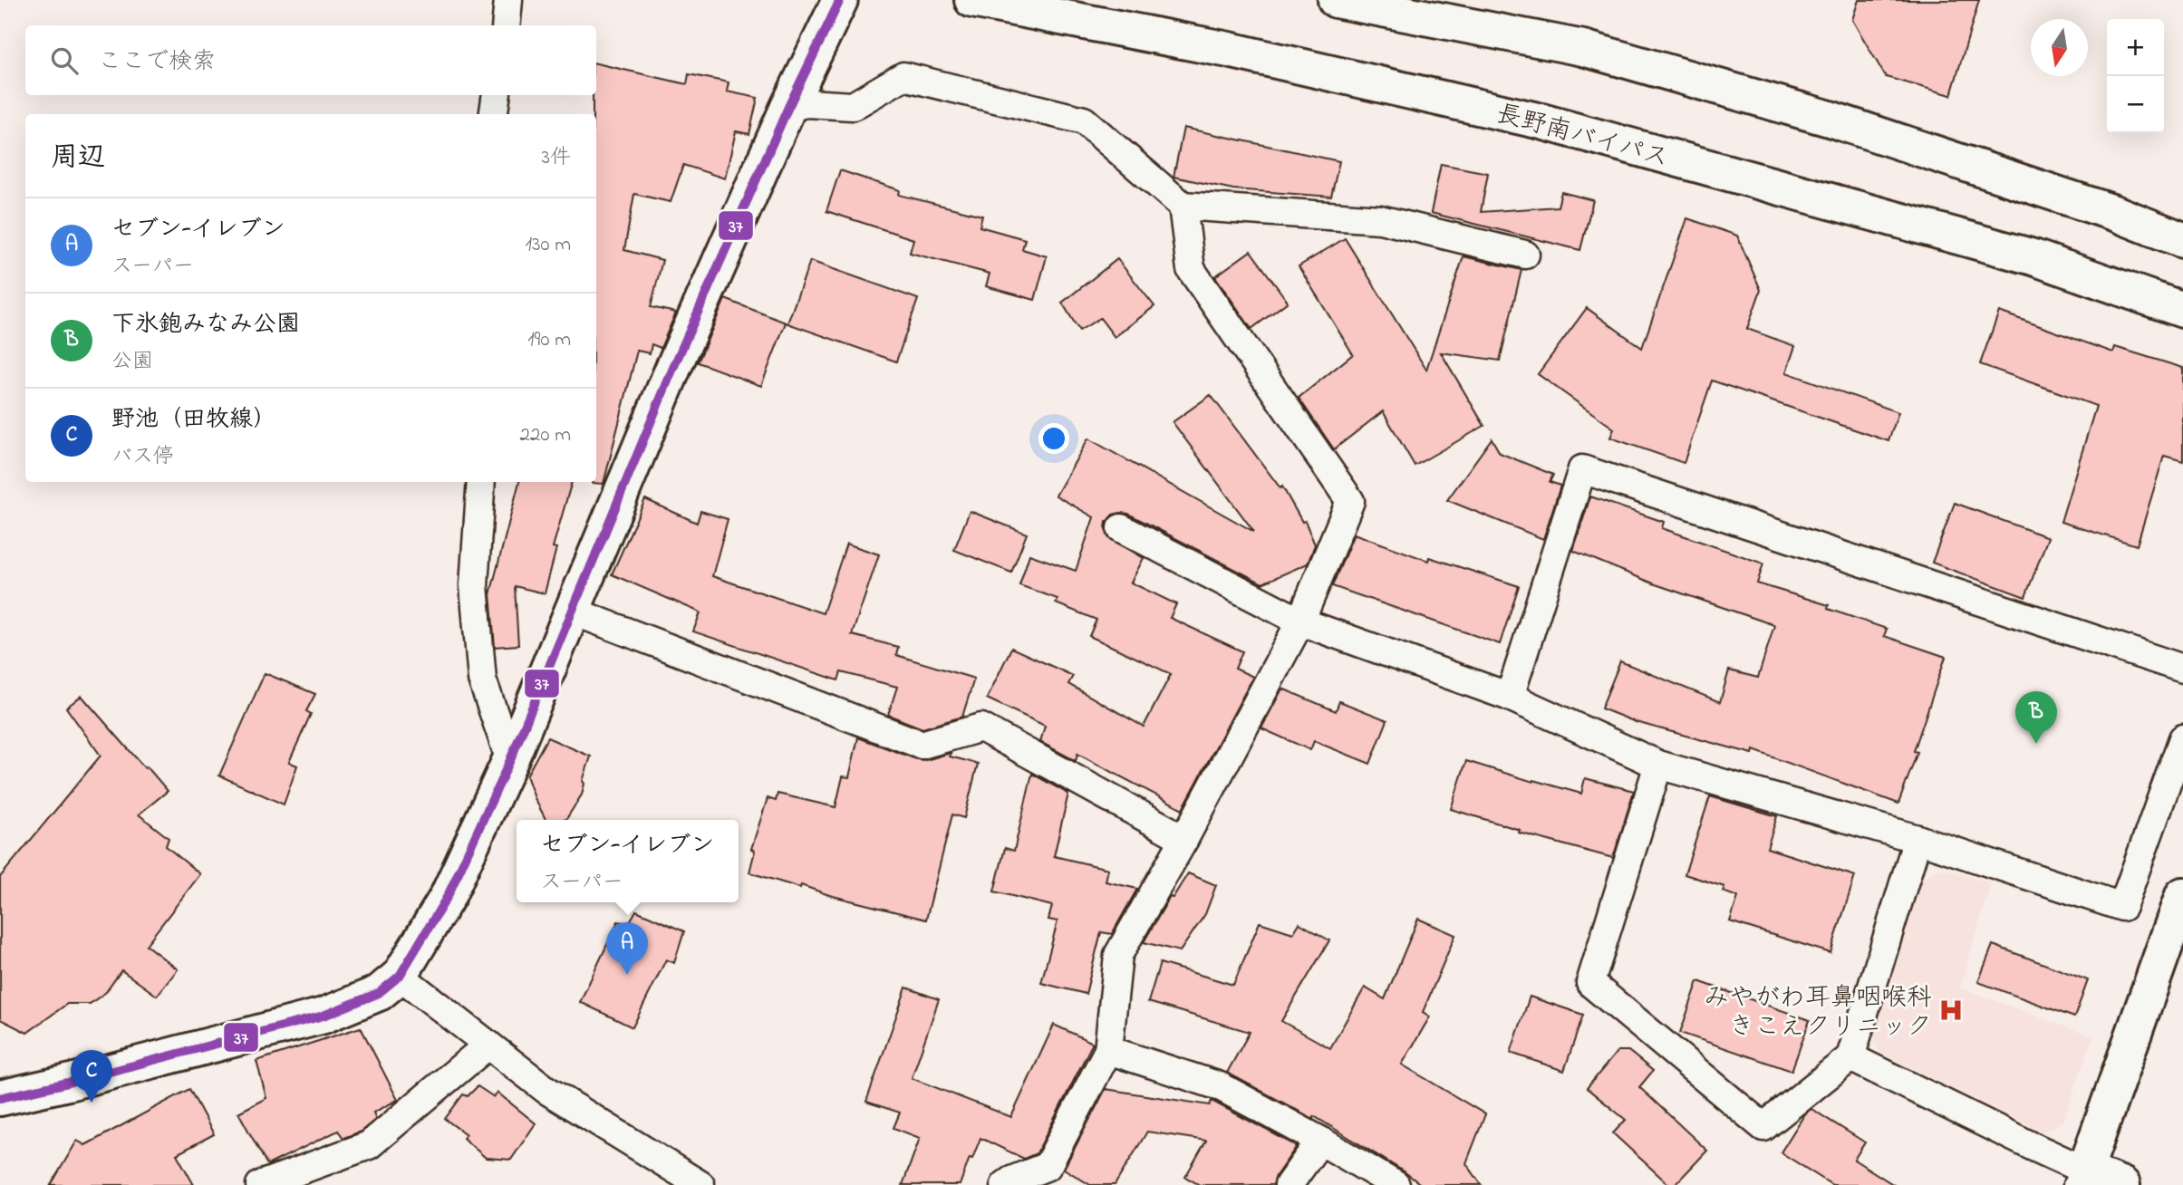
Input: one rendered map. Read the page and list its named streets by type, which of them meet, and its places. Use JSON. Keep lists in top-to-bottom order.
{
  "streets": {
    "main road": ["長野南バイパス"]
  },
  "places": {
    "hospital": ["みやがわ耳鼻咽喉科 きこえクリニック"]
  },
  "lines": ["transit line 37"],
  "north": "bottom",
  "page": {
    "map_buttons": ["+", "−"],
    "search": "ここで検索",
    "heading": ["周辺", "3件"],
    "list": [
      {
        "mark": "A",
        "name": "セブン-イレブン",
        "note": "スーパー",
        "value": "130 m"
      },
      {
        "mark": "B",
        "name": "下氷鉋みなみ公園",
        "note": "公園",
        "value": "190 m"
      },
      {
        "mark": "C",
        "name": "野池（田牧線）",
        "note": "バス停",
        "value": "220 m"
      }
    ],
    "pins": ["B", "A", "C"],
    "popup": ["セブン-イレブン", "スーパー"]
  }
}
